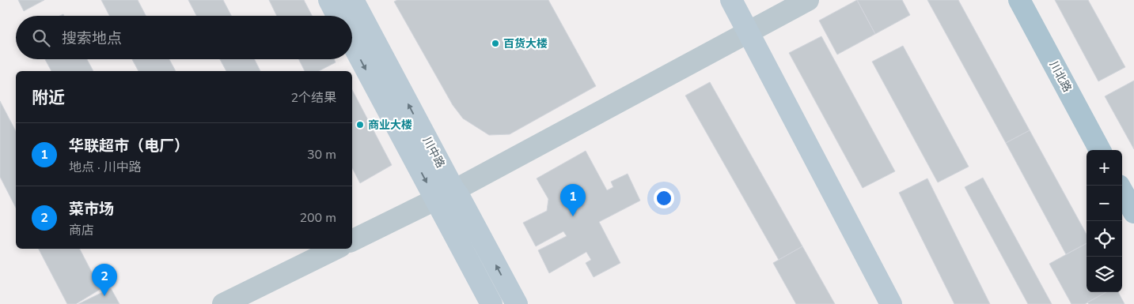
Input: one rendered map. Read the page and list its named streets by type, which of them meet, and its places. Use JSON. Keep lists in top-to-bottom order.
{
  "streets": {
    "main road": ["川北路"],
    "street": ["川中路"]
  },
  "places": ["百货大楼", "商业大楼"],
  "page": {
    "search": "搜索地点",
    "heading": ["附近", "2个结果"],
    "list": [
      {
        "mark": "1",
        "name": "华联超市（电厂）",
        "note": "地点 · 川中路",
        "value": "30 m"
      },
      {
        "mark": "2",
        "name": "菜市场",
        "note": "商店",
        "value": "200 m"
      }
    ],
    "map_buttons": ["+", "−"],
    "pins": ["1", "2"]
  }
}
